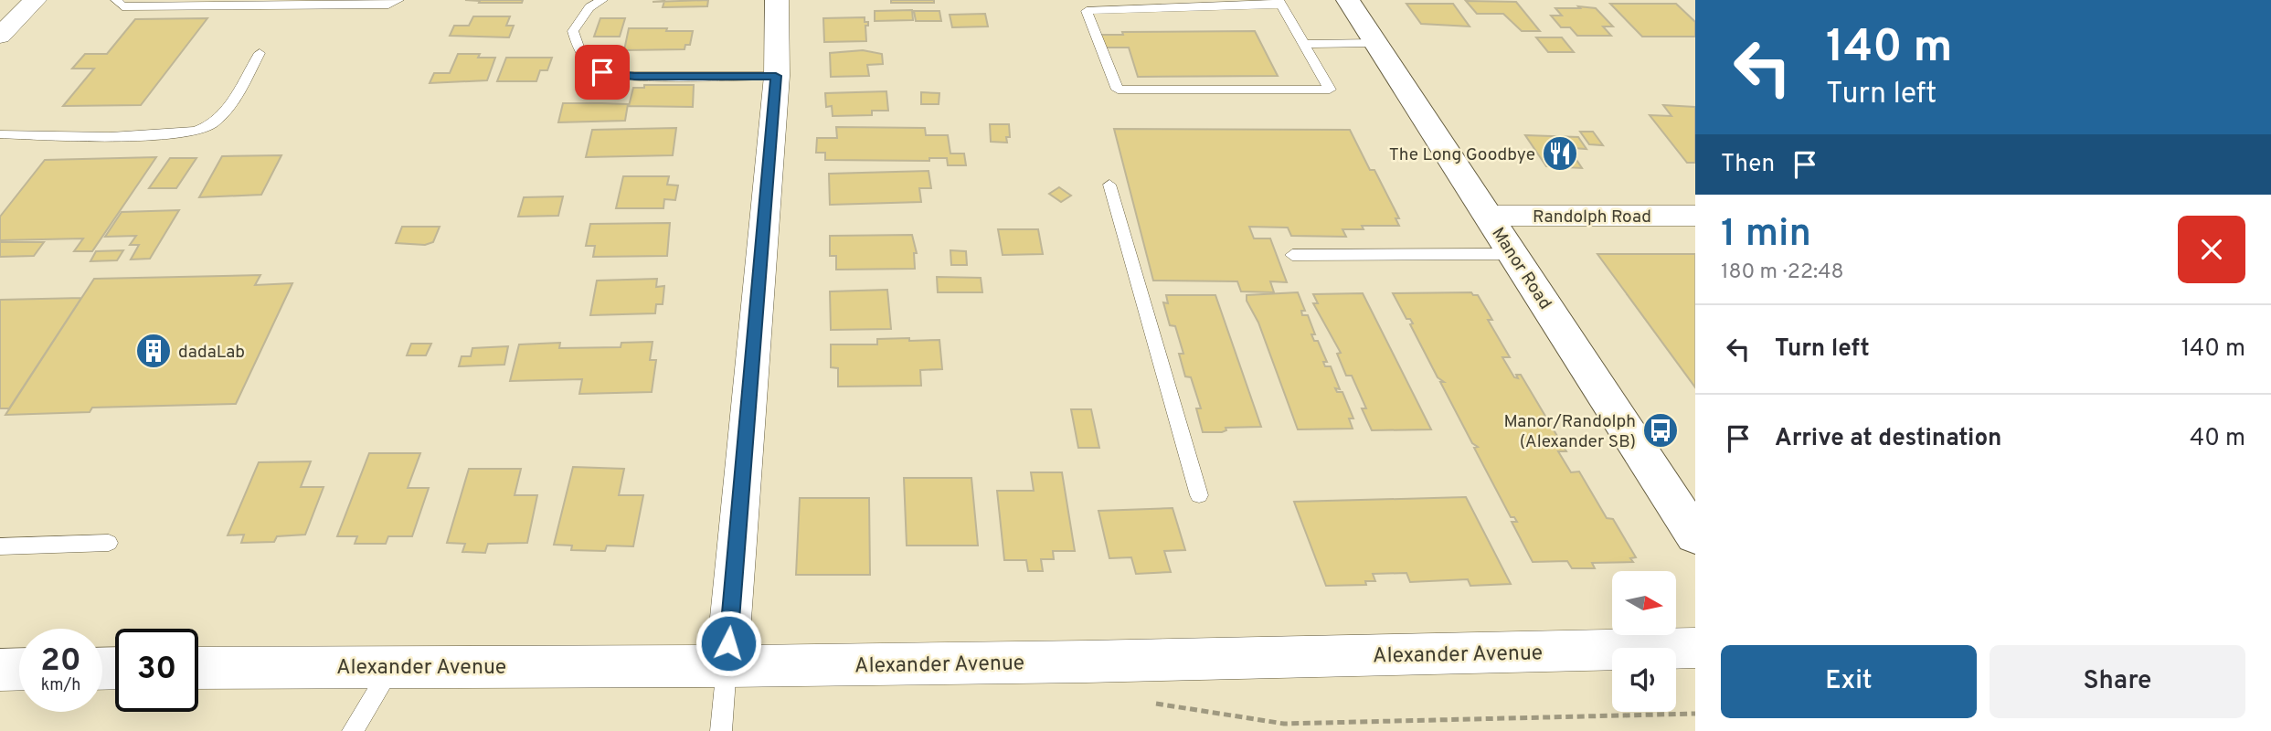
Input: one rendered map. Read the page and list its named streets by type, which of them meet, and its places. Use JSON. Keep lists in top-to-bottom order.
{
  "streets": {
    "main road": ["Manor Road"],
    "street": ["Randolph Road", "Alexander Avenue"]
  },
  "crossings": [
    ["Randolph Road", "Manor Road"]
  ],
  "places": {
    "restaurant": ["The Long Goodbye"],
    "building": ["dadaLab"],
    "bus stop": ["Manor/Randolph (Alexander SB)"]
  },
  "north": "right",
  "page": {
    "turn": ["140 m", "Turn left"],
    "then": "Then",
    "heading": ["1 min", "180 m · 22:48"],
    "list": [
      {
        "name": "Turn left",
        "value": "140 m"
      },
      {
        "name": "Arrive at destination",
        "value": "40 m"
      }
    ],
    "speed": "20 km/h",
    "limit": "30",
    "buttons": ["Exit", "Share"]
  }
}
